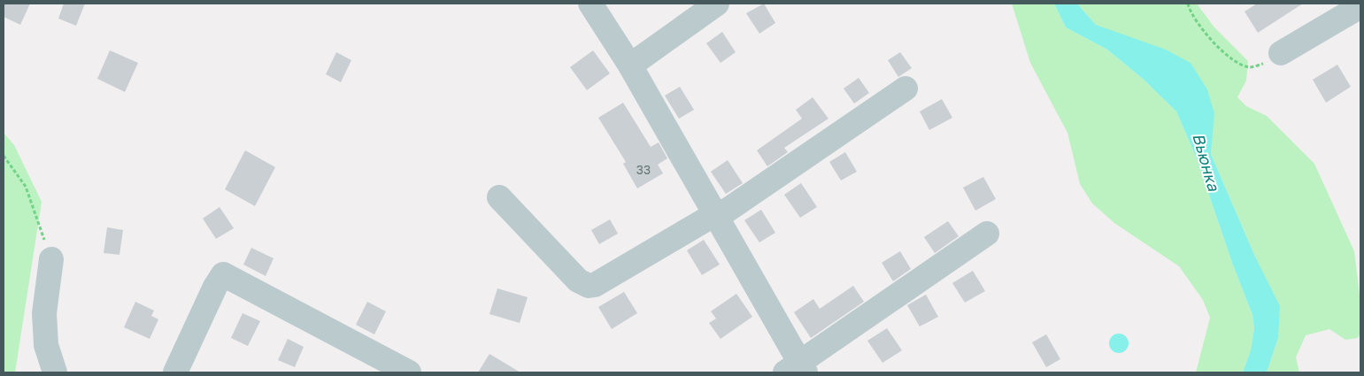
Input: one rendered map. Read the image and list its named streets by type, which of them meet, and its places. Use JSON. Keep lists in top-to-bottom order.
{
  "water": ["Вьюнка"],
  "house_numbers": ["33"]
}
